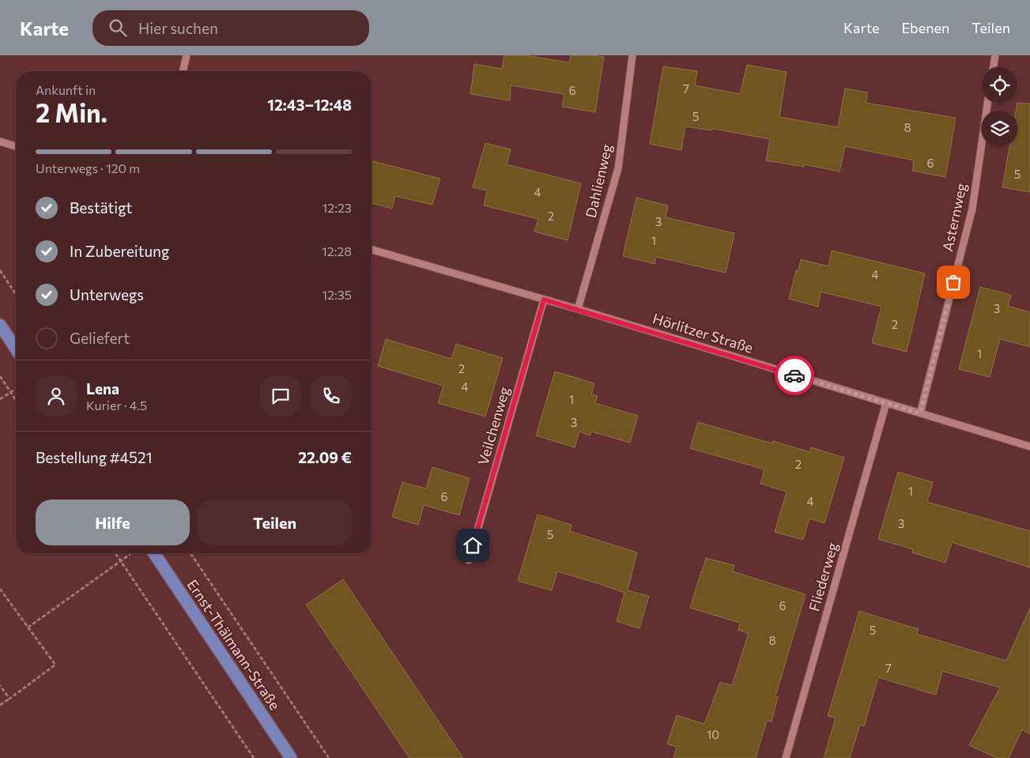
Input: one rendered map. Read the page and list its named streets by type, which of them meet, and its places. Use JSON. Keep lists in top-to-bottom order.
{
  "streets": {
    "main road": ["Ernst-Thälmann-Straße"],
    "street": [
      "Dahlienweg",
      "Asternweg",
      "Hörlitzer Straße",
      "Veilchenweg",
      "Fliederweg"
    ]
  },
  "crossings": [
    ["Dahlienweg", "Hörlitzer Straße"],
    ["Asternweg", "Hörlitzer Straße"],
    ["Hörlitzer Straße", "Veilchenweg"],
    ["Hörlitzer Straße", "Fliederweg"]
  ],
  "house_numbers": [
    "7",
    "6",
    "5",
    "8",
    "6",
    "5",
    "4",
    "2",
    "3",
    "1",
    "4",
    "3",
    "2",
    "1",
    "2",
    "4",
    "1",
    "3",
    "2",
    "1",
    "6",
    "4",
    "3",
    "5",
    "6",
    "5",
    "8",
    "7",
    "10"
  ],
  "page": {
    "header": "Karte",
    "search": "Hier suchen",
    "nav": ["Karte", "Ebenen", "Teilen"],
    "heading": ["2 Min.", "Ankunft in", "12:43–12:48"],
    "panel": [
      "Lena",
      "Kurier · 4.5",
      "Bestellung #4521",
      "22.09 €"
    ],
    "bar": "Unterwegs · 120 m",
    "list": [
      ["Bestätigt", "12:23"],
      ["In Zubereitung", "12:28"],
      ["Unterwegs", "12:35"],
      "Geliefert"
    ],
    "buttons": ["Hilfe", "Teilen"]
  }
}
